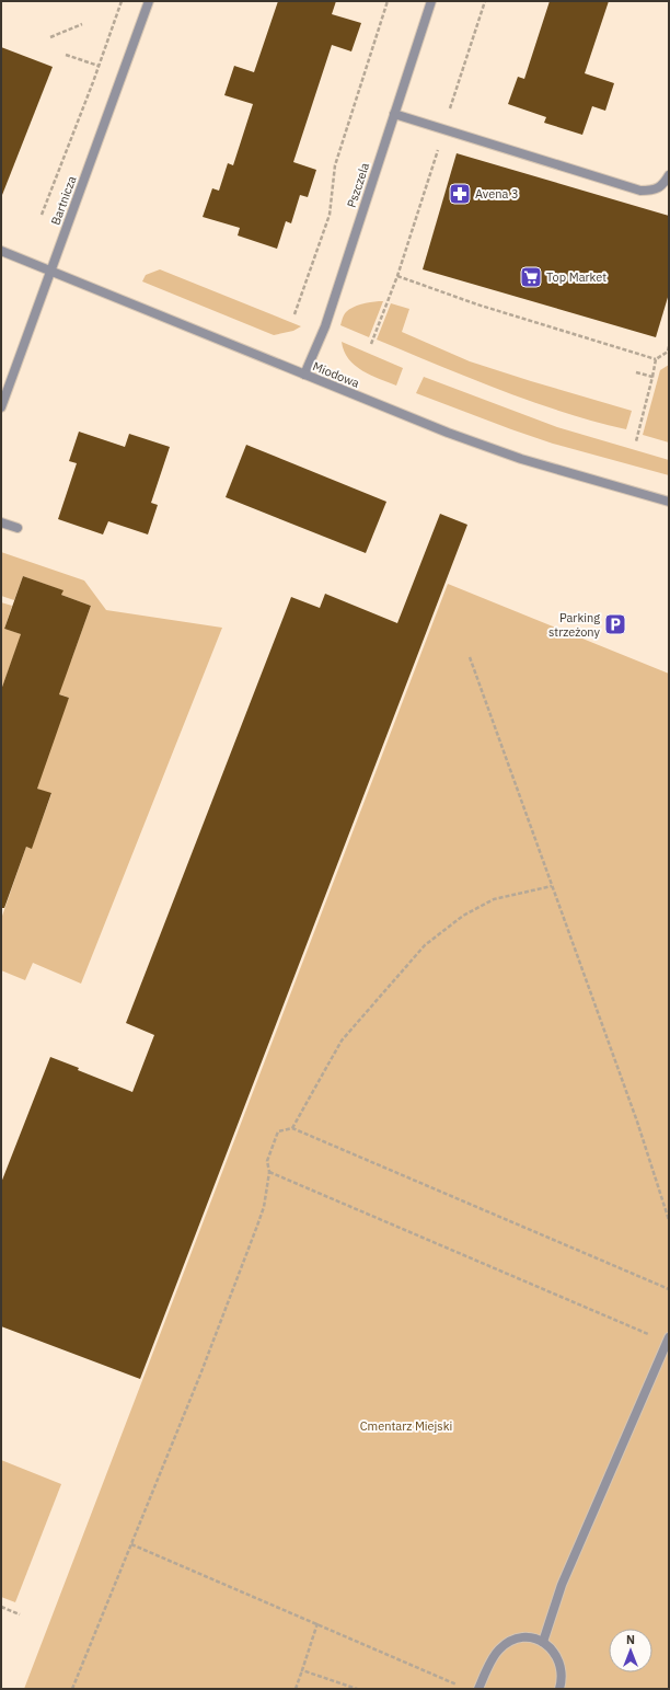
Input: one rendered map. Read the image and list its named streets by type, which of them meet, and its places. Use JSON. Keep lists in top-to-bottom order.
{
  "streets": {
    "street": ["Pszczela", "Bartnicza", "Miodowa"]
  },
  "crossings": [
    ["Pszczela", "Miodowa"],
    ["Bartnicza", "Miodowa"]
  ],
  "parks": ["Cmentarz Miejski"],
  "places": {
    "pharmacy": ["Avena 3"],
    "supermarket": ["Top Market"],
    "parking": ["Parking strzeżony"]
  },
  "north": "top"
}
